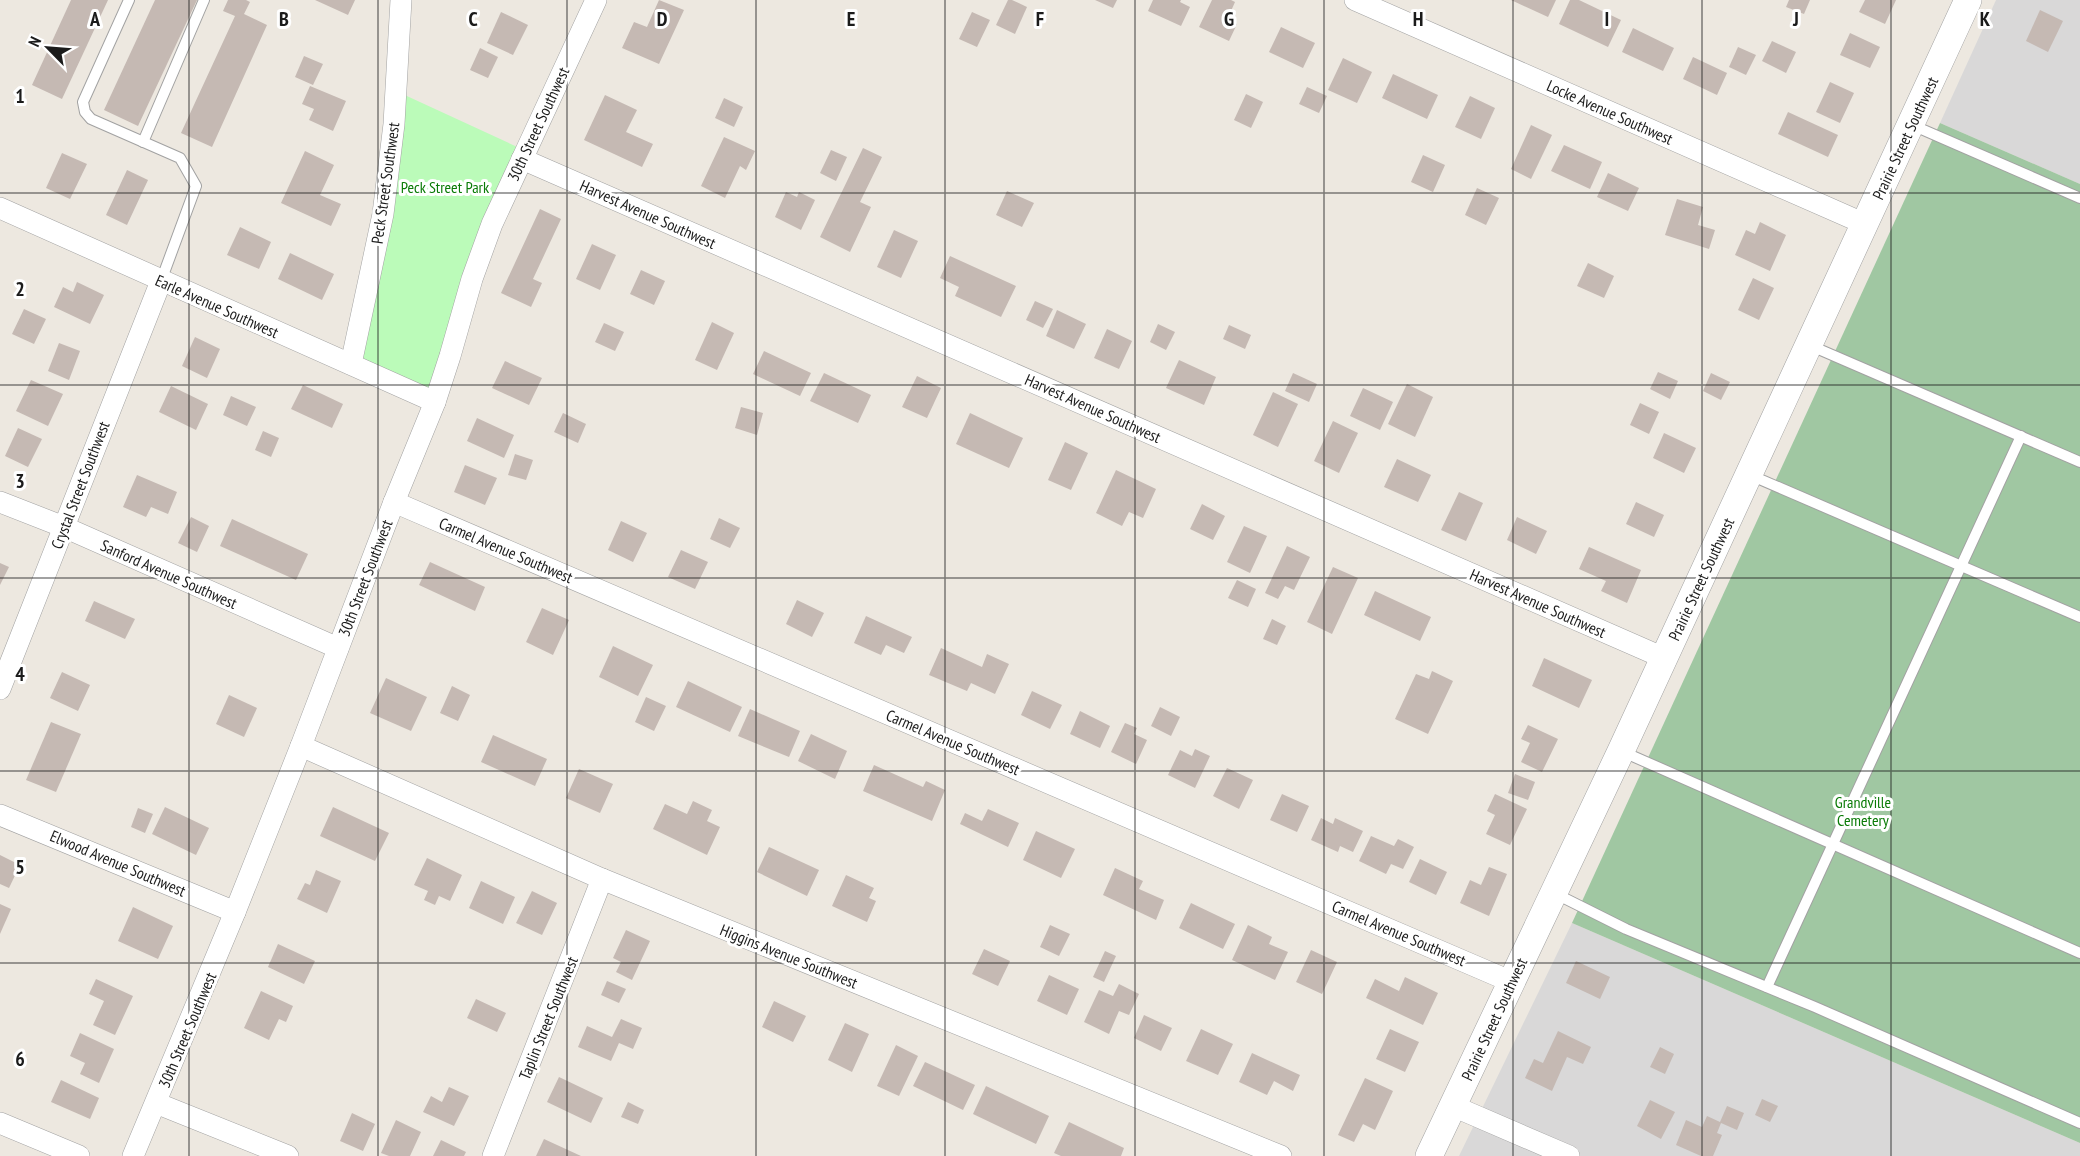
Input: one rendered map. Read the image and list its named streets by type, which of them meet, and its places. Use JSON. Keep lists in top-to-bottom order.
{
  "streets": {
    "street": [
      "Locke Avenue Southwest",
      "30th Street Southwest",
      "Prairie Street Southwest",
      "Peck Street Southwest",
      "Harvest Avenue Southwest",
      "Earle Avenue Southwest",
      "Crystal Street Southwest",
      "Carmel Avenue Southwest",
      "Sanford Avenue Southwest",
      "Elwood Avenue Southwest",
      "Higgins Avenue Southwest",
      "Taplin Street Southwest"
    ]
  },
  "crossings": [
    ["Locke Avenue Southwest", "Prairie Street Southwest"],
    ["30th Street Southwest", "Harvest Avenue Southwest"],
    ["30th Street Southwest", "Earle Avenue Southwest"],
    ["30th Street Southwest", "Carmel Avenue Southwest"],
    ["30th Street Southwest", "Sanford Avenue Southwest"],
    ["30th Street Southwest", "Elwood Avenue Southwest"],
    ["30th Street Southwest", "Higgins Avenue Southwest"],
    ["Prairie Street Southwest", "Harvest Avenue Southwest"],
    ["Prairie Street Southwest", "Carmel Avenue Southwest"],
    ["Peck Street Southwest", "Earle Avenue Southwest"],
    ["Earle Avenue Southwest", "Crystal Street Southwest"],
    ["Crystal Street Southwest", "Sanford Avenue Southwest"],
    ["Higgins Avenue Southwest", "Taplin Street Southwest"]
  ],
  "parks": ["Peck Street Park", "Grandville Cemetery"],
  "north": "top left",
  "grid": {
    "columns": [
      "A",
      "B",
      "C",
      "D",
      "E",
      "F",
      "G",
      "H",
      "I",
      "J",
      "K"
    ],
    "rows": [
      "1",
      "2",
      "3",
      "4",
      "5",
      "6"
    ]
  }
}
